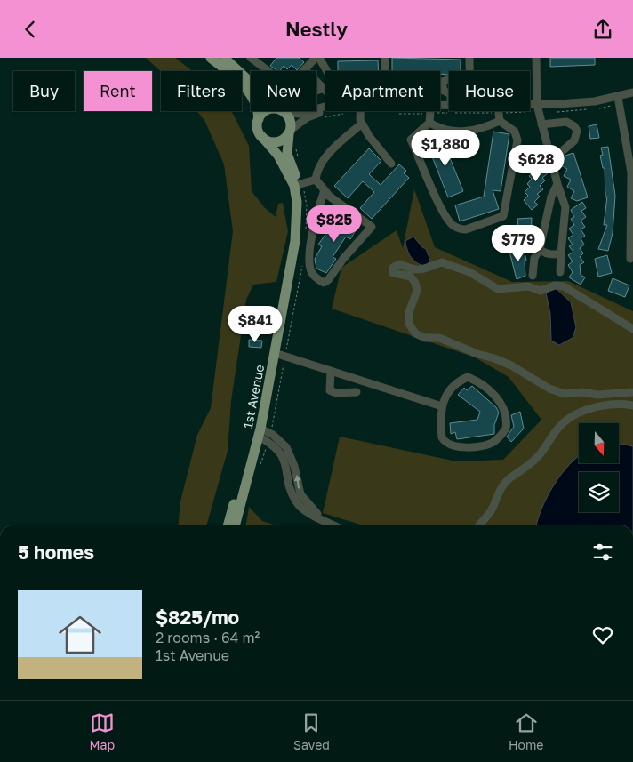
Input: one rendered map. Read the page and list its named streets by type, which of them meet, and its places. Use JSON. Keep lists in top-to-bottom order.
{
  "streets": {
    "main road": ["1st Avenue"]
  },
  "north": "bottom",
  "page": {
    "header": "Nestly",
    "chip": [
      "Buy",
      "Rent",
      "Filters",
      "New",
      "Apartment",
      "House"
    ],
    "price": [
      "$1,880",
      "$628",
      "$825",
      "$779",
      "$841"
    ],
    "heading": "5 homes",
    "list": [
      {
        "name": "$825/mo",
        "note": "2 rooms · 64 m² · 1st Avenue"
      }
    ],
    "tabs": ["Map", "Saved", "Home"]
  }
}
